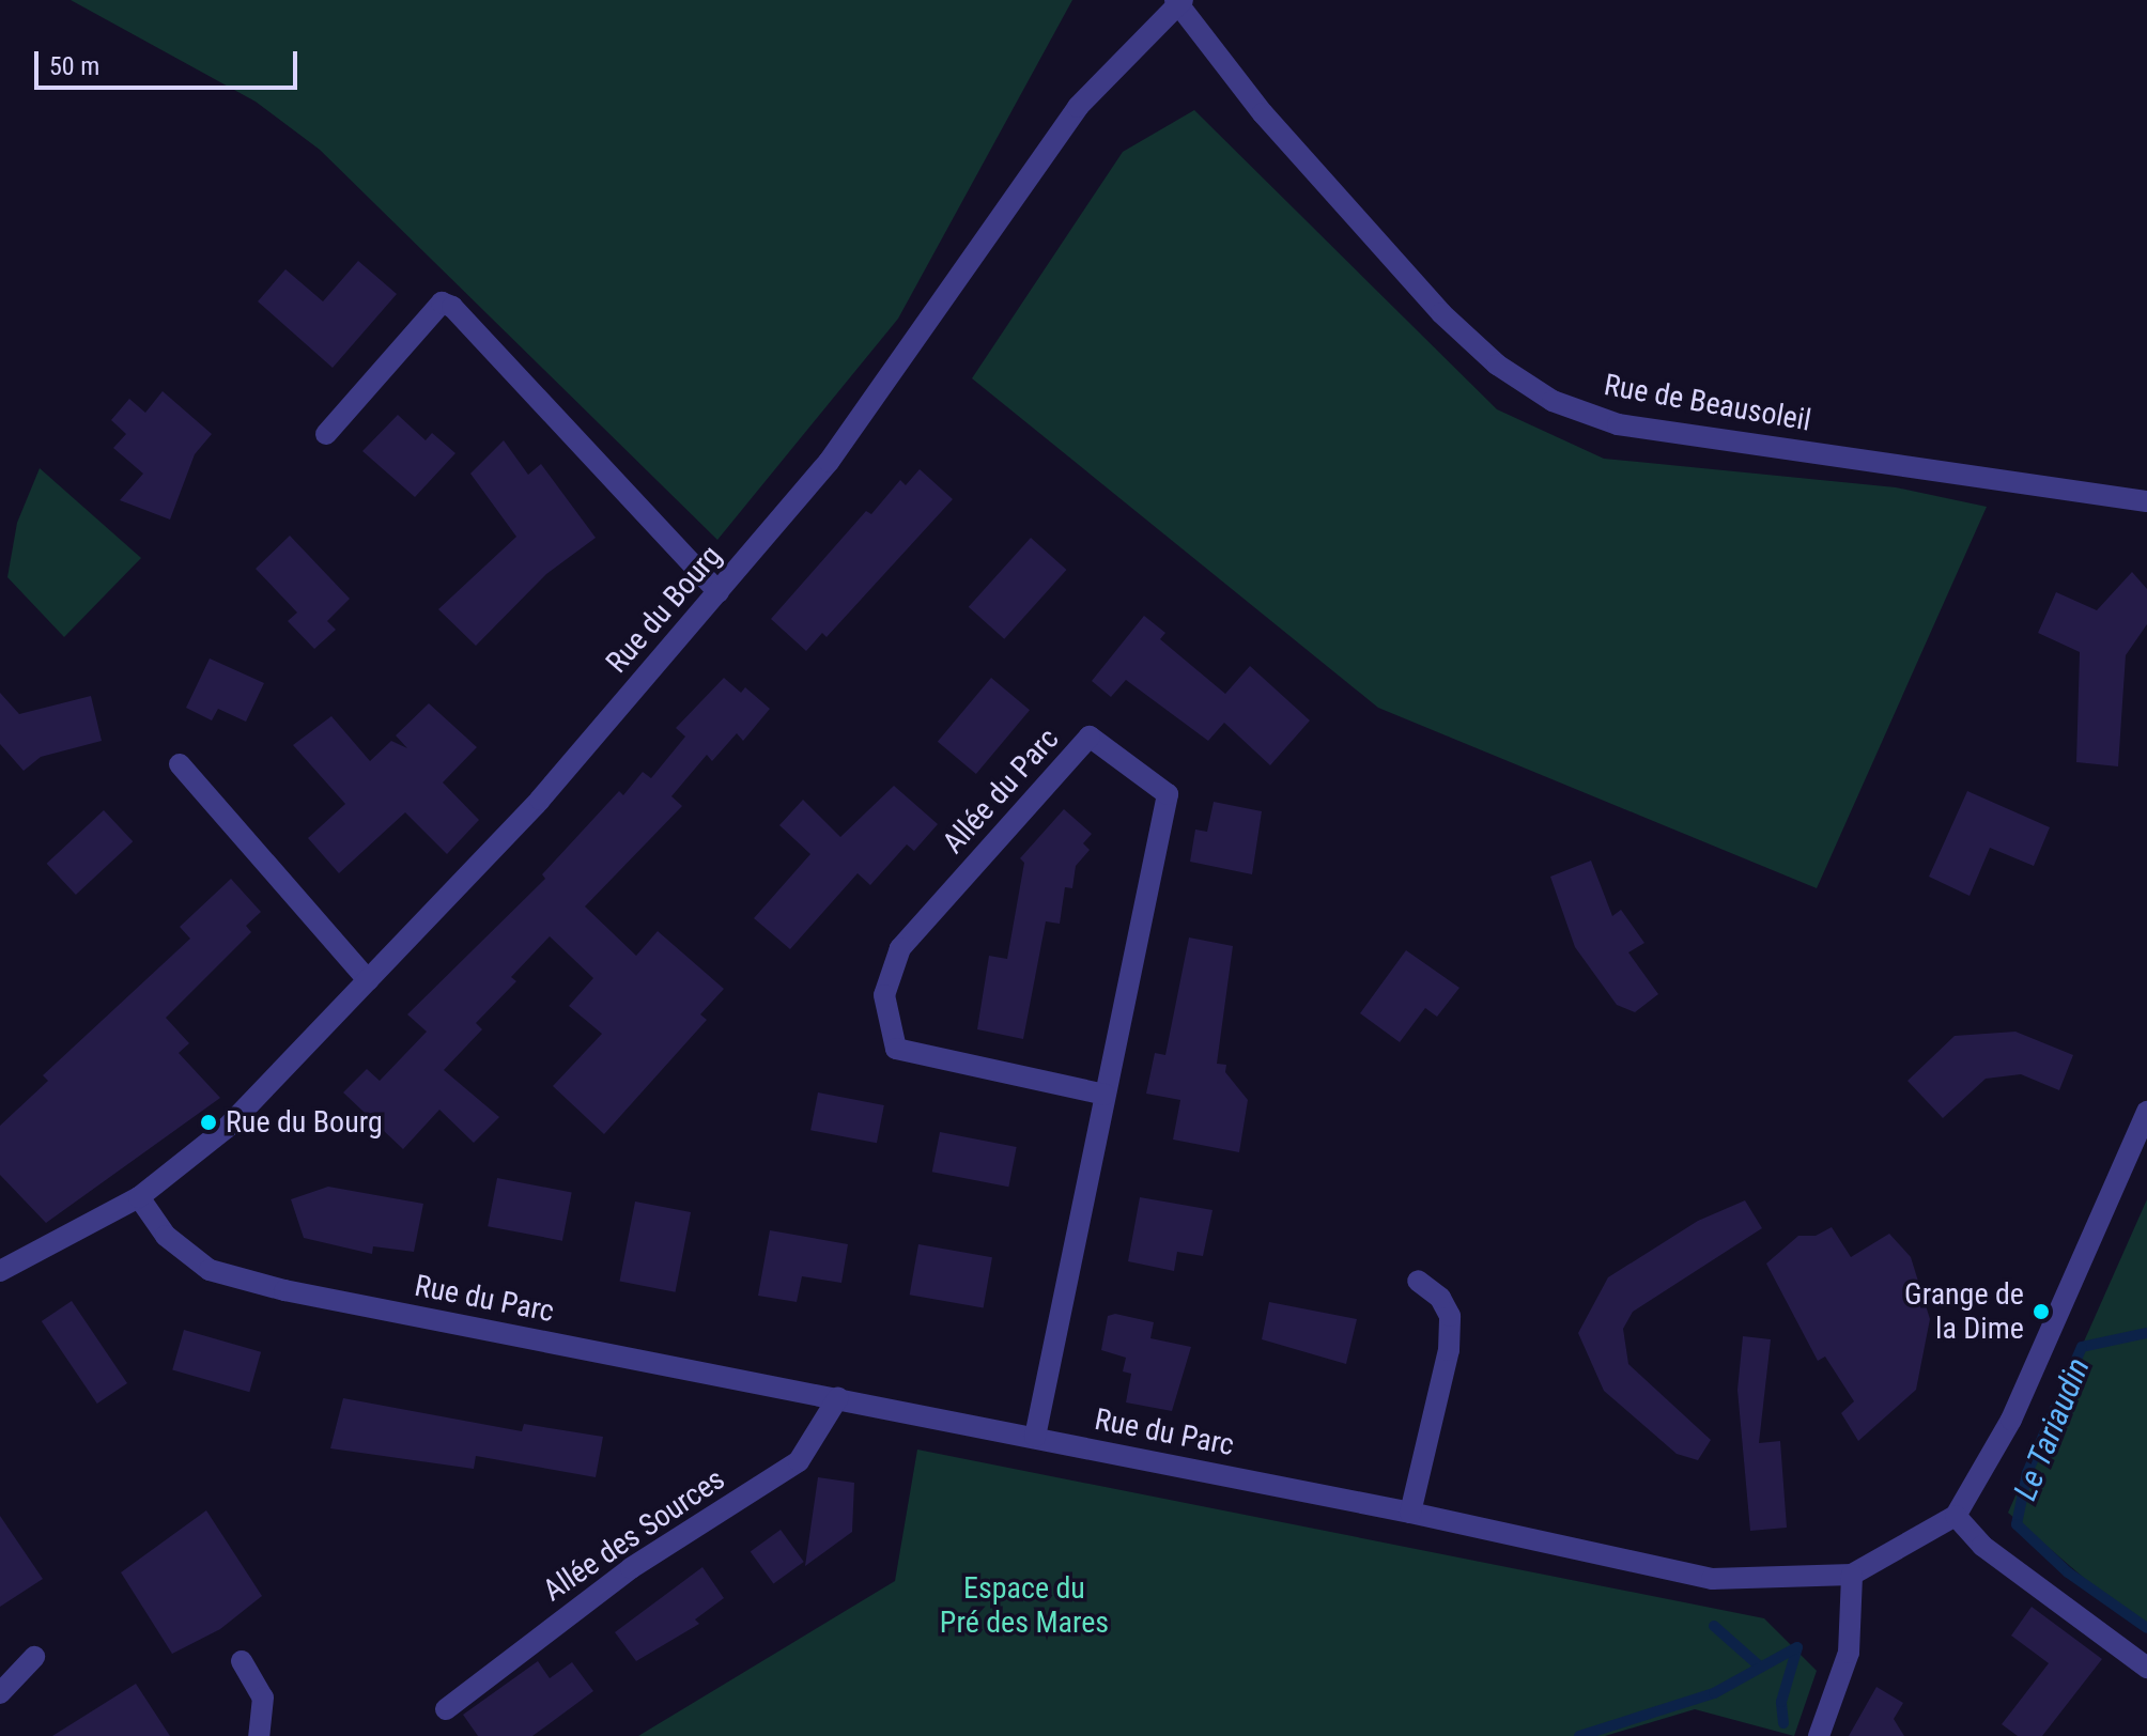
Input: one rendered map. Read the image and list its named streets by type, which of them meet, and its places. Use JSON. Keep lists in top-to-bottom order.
{
  "streets": {
    "street": [
      "Rue de Beausoleil",
      "Rue du Bourg",
      "Allée du Parc",
      "Rue du Parc",
      "Allée des Sources"
    ]
  },
  "crossings": [
    ["Rue de Beausoleil", "Rue du Bourg"],
    ["Rue du Bourg", "Rue du Parc"],
    ["Allée du Parc", "Rue du Parc"],
    ["Rue du Parc", "Allée des Sources"]
  ],
  "water": ["Le Tariaudin"],
  "parks": ["Espace du Pré des Mares"],
  "places": ["Rue du Bourg", "Grange de la Dime"],
  "scale_bar": "50 m"
}
